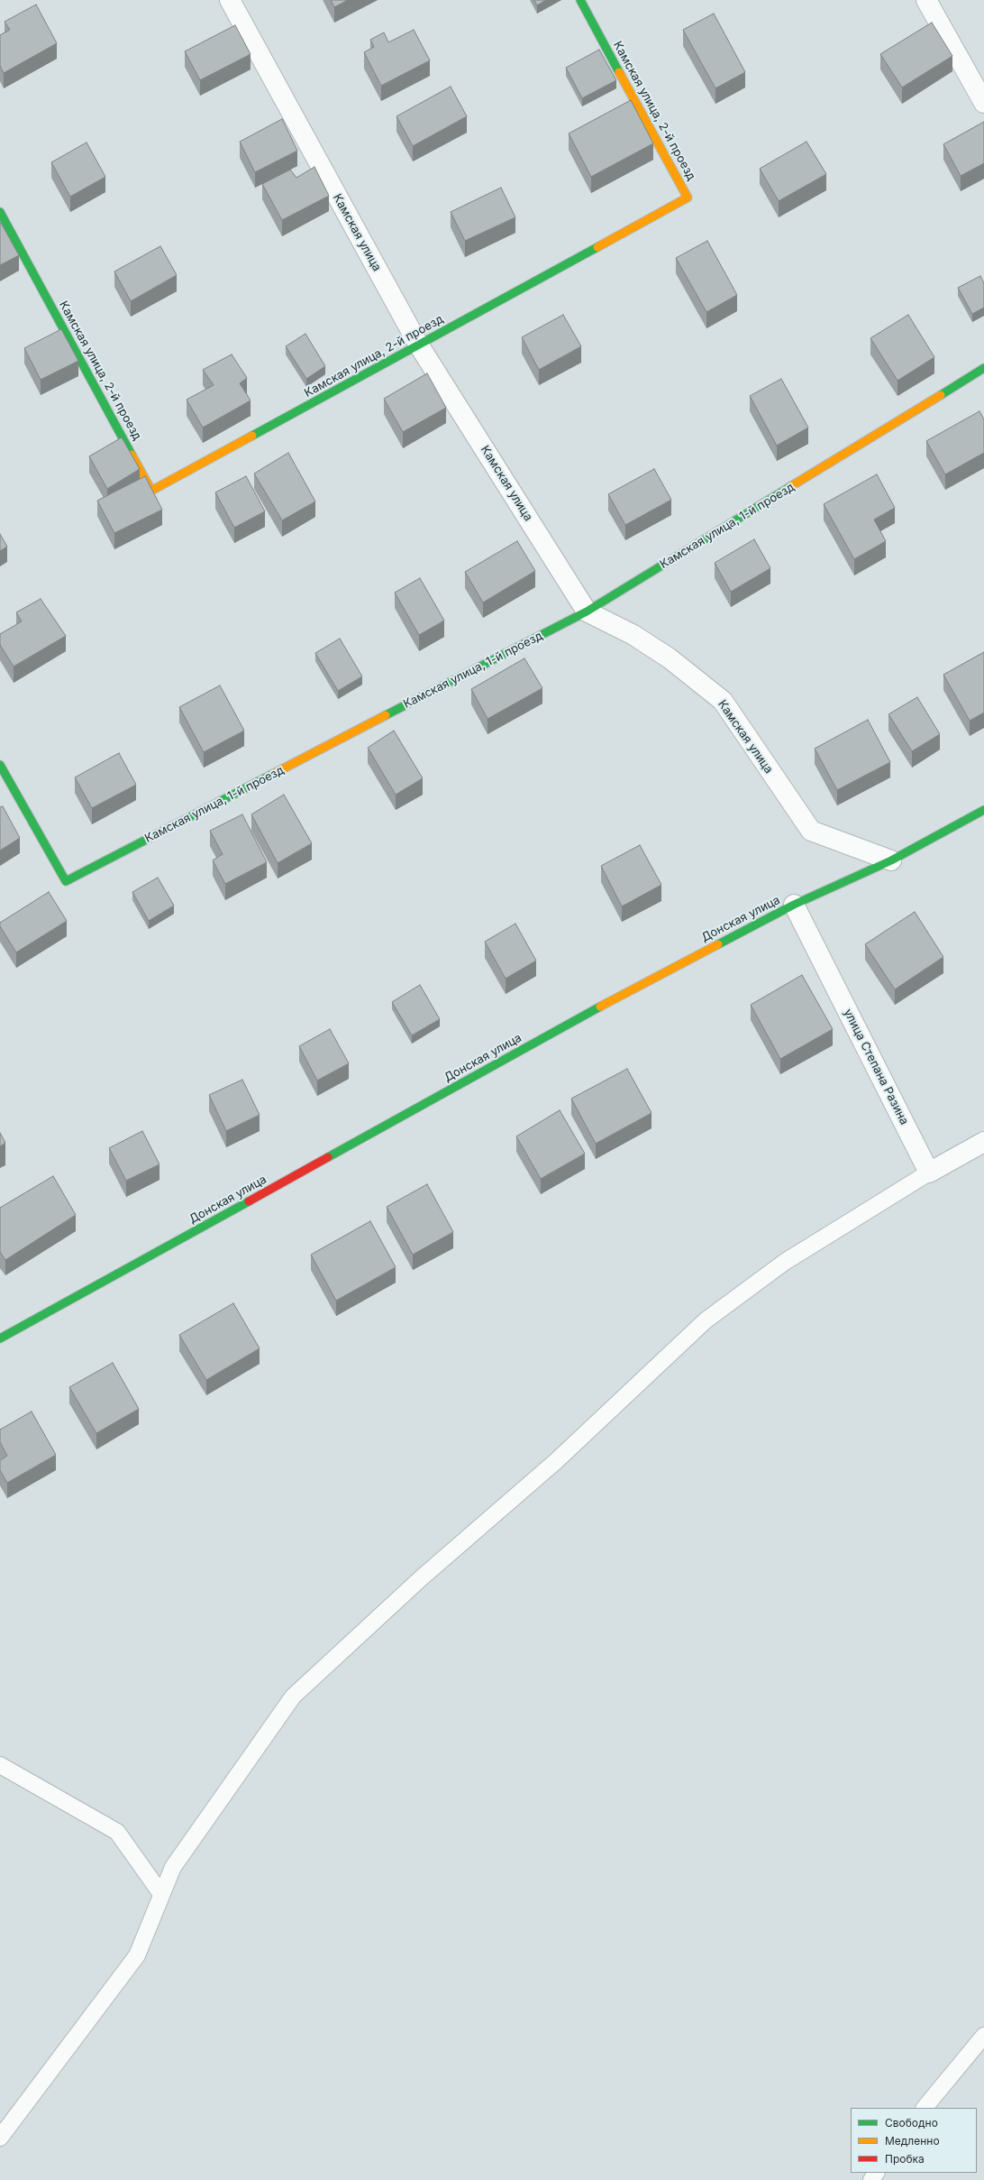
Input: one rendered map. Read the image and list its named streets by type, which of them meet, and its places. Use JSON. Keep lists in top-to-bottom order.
{
  "streets": {
    "street": [
      "Камская улица, 2-й проезд",
      "Камская улица",
      "Камская улица, 1-й проезд",
      "Донская улица",
      "улица Степана Разина"
    ]
  },
  "crossings": [
    ["Камская улица, 2-й проезд", "Камская улица"],
    ["Камская улица", "Камская улица, 1-й проезд"],
    ["Камская улица", "Донская улица"],
    ["Донская улица", "улица Степана Разина"]
  ],
  "legend": ["Свободно", "Медленно", "Пробка"]
}
